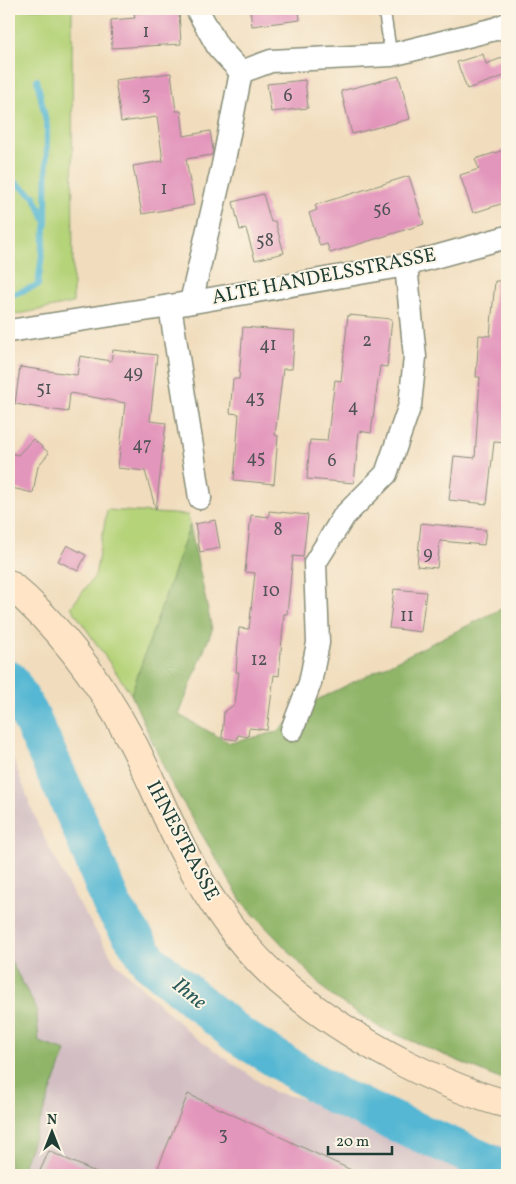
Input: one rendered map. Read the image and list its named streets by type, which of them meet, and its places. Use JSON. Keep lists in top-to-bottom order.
{
  "streets": {
    "main road": ["IHNESTRASSE"],
    "street": ["ALTE HANDELSSTRASSE"]
  },
  "water": ["Ihne"],
  "house_numbers": [
    "1",
    "3",
    "6",
    "1",
    "56",
    "58",
    "2",
    "41",
    "49",
    "51",
    "43",
    "4",
    "47",
    "45",
    "6",
    "8",
    "9",
    "10",
    "11",
    "12",
    "3"
  ],
  "scale_bar": "20 m",
  "north": "top"
}
